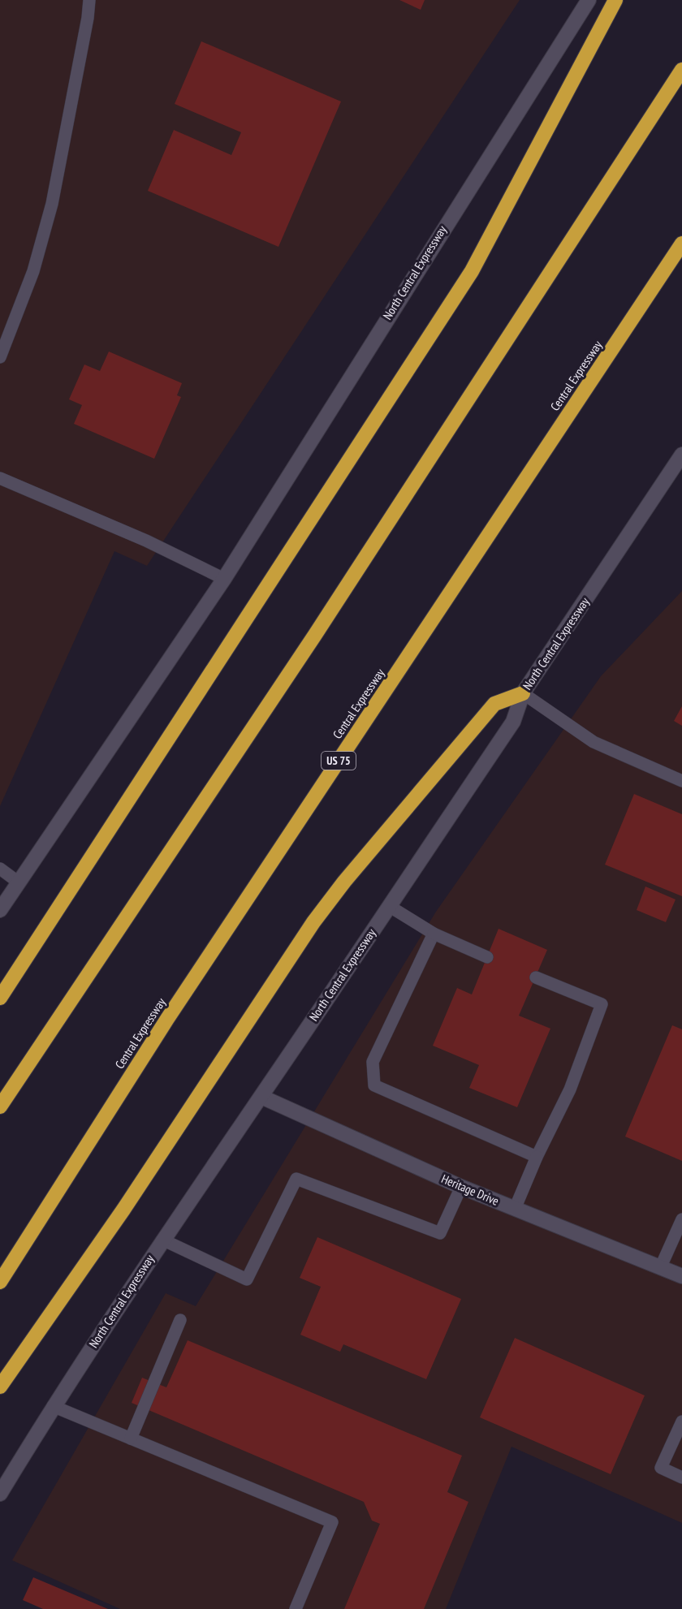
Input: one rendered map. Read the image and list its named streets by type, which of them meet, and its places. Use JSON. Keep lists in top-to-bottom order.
{
  "streets": {
    "highway": ["Central Expressway", "US 75"],
    "main road": ["North Central Expressway", "Heritage Drive"]
  },
  "crossings": [
    ["North Central Expressway", "Heritage Drive"]
  ]
}
